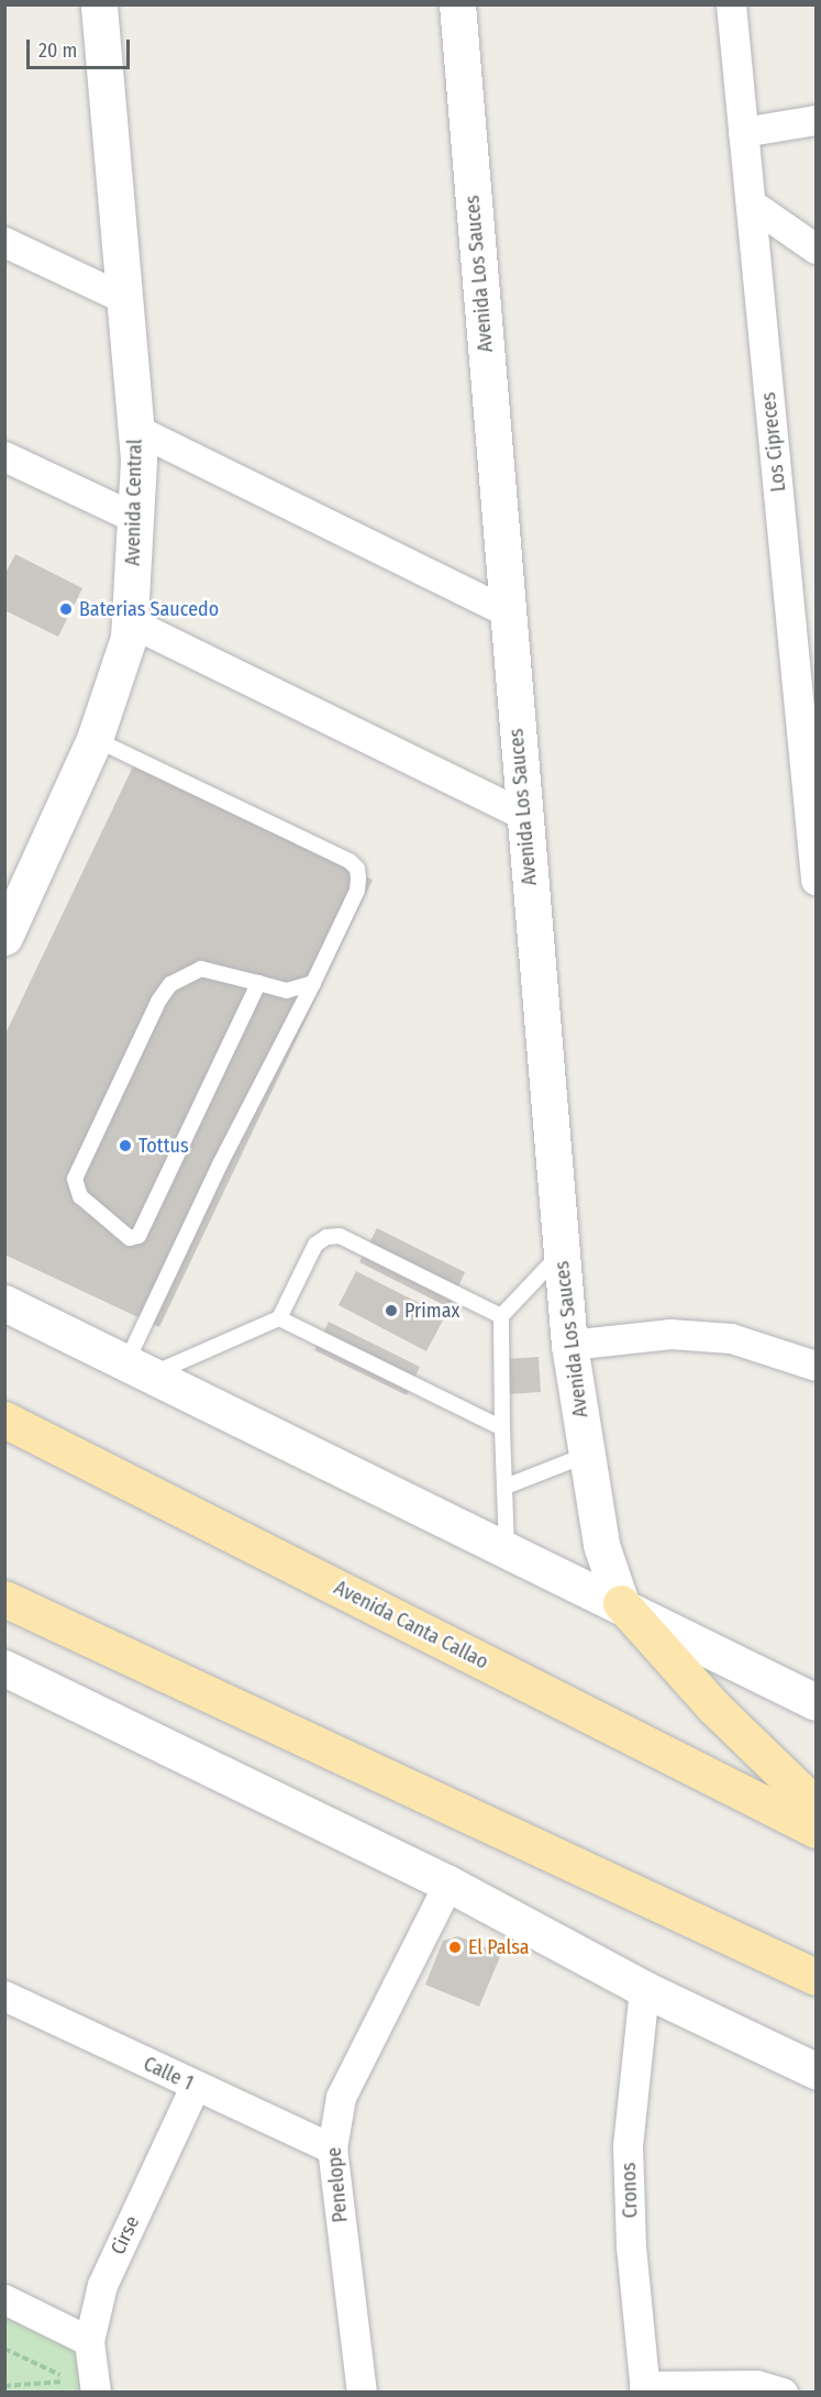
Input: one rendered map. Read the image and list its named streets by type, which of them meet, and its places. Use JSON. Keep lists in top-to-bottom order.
{
  "streets": {
    "main road": ["Avenida Canta Callao"],
    "street": [
      "Avenida Los Sauces",
      "Los Cipreces",
      "Avenida Central",
      "Calle 1",
      "Penelope",
      "Cronos",
      "Cirse"
    ]
  },
  "crossings": [
    ["Calle 1", "Penelope"],
    ["Calle 1", "Cirse"]
  ],
  "places": [
    "Baterias Saucedo",
    "Tottus",
    "Primax",
    "El Palsa"
  ],
  "scale_bar": "20 m"
}
